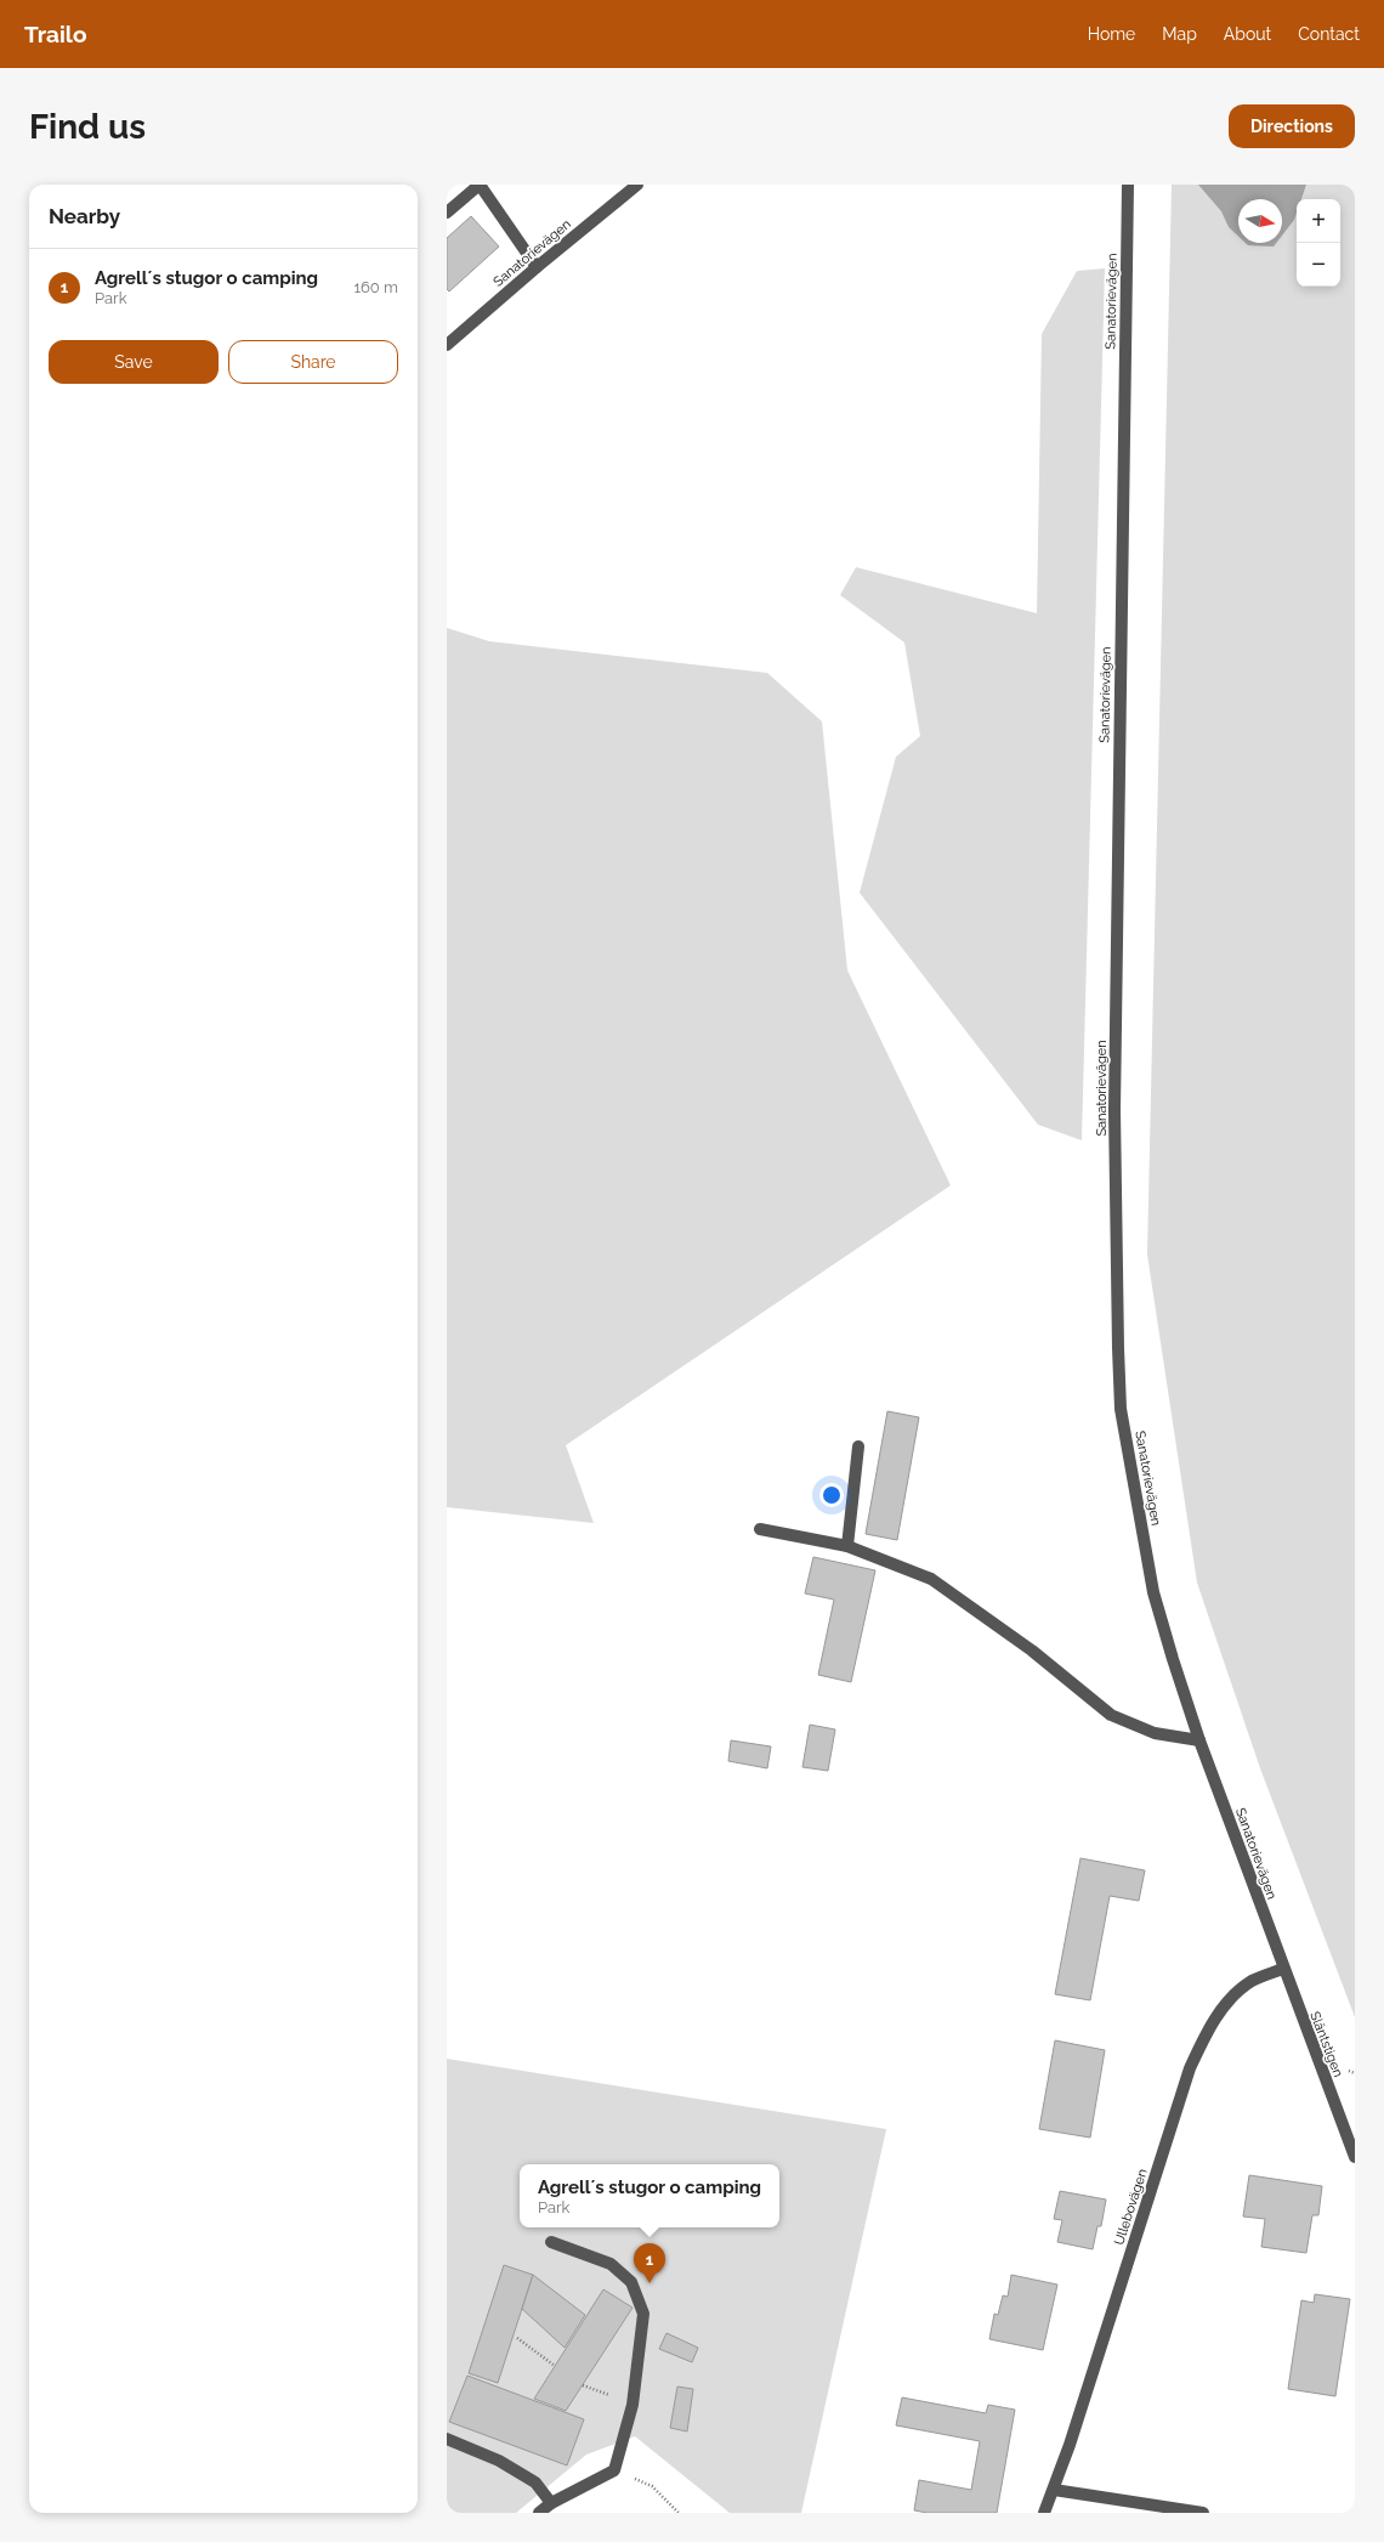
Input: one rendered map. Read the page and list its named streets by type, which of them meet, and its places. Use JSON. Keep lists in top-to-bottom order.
{
  "streets": {
    "street": ["Sanatorievägen", "Släntstigen", "Ullebovägen"]
  },
  "crossings": [
    ["Sanatorievägen", "Släntstigen"],
    ["Sanatorievägen", "Ullebovägen"],
    ["Släntstigen", "Ullebovägen"]
  ],
  "north": "right",
  "page": {
    "header": "Trailo",
    "nav": [
      "Home",
      "Map",
      "About",
      "Contact"
    ],
    "buttons": [
      "Directions",
      ["Save", "Share"]
    ],
    "title": "Find us",
    "heading": "Nearby",
    "map_buttons": ["+", "−"],
    "list": [
      {
        "mark": "1",
        "name": "Agrell´s stugor o camping",
        "note": "Park",
        "value": "160 m"
      }
    ],
    "popup": ["Agrell´s stugor o camping", "Park"],
    "pins": "1"
  }
}
